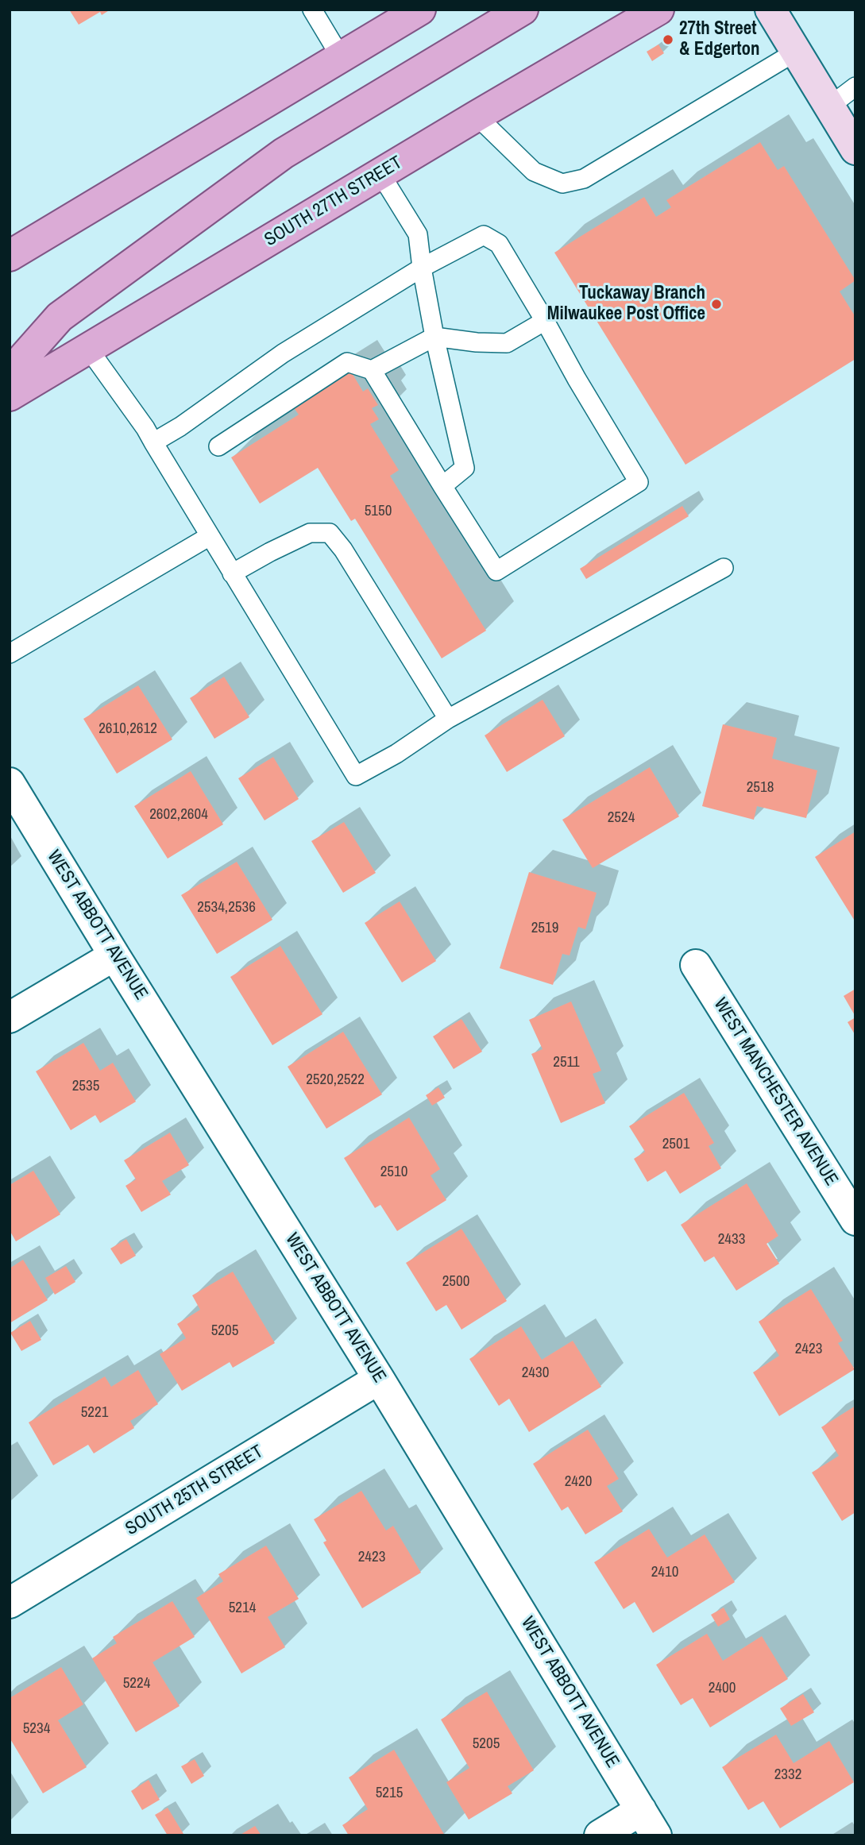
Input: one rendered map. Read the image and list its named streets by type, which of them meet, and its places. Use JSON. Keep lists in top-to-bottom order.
{
  "streets": {
    "main road": ["SOUTH 27TH STREET"],
    "street": ["WEST ABBOTT AVENUE", "WEST MANCHESTER AVENUE", "SOUTH 25TH STREET"]
  },
  "crossings": [
    ["WEST ABBOTT AVENUE", "SOUTH 25TH STREET"]
  ],
  "places": ["27th Street & Edgerton", "Tuckaway Branch Milwaukee Post Office"],
  "house_numbers": [
    "5150",
    "2610,2612",
    "2518",
    "2602,2604",
    "2524",
    "2534,2536",
    "2519",
    "2511",
    "2520,2522",
    "2535",
    "2501",
    "2510",
    "2433",
    "2500",
    "5205",
    "2423",
    "2430",
    "5221",
    "2420",
    "2423",
    "2410",
    "5214",
    "5224",
    "2400",
    "5234",
    "5205",
    "2332",
    "5215"
  ]
}
